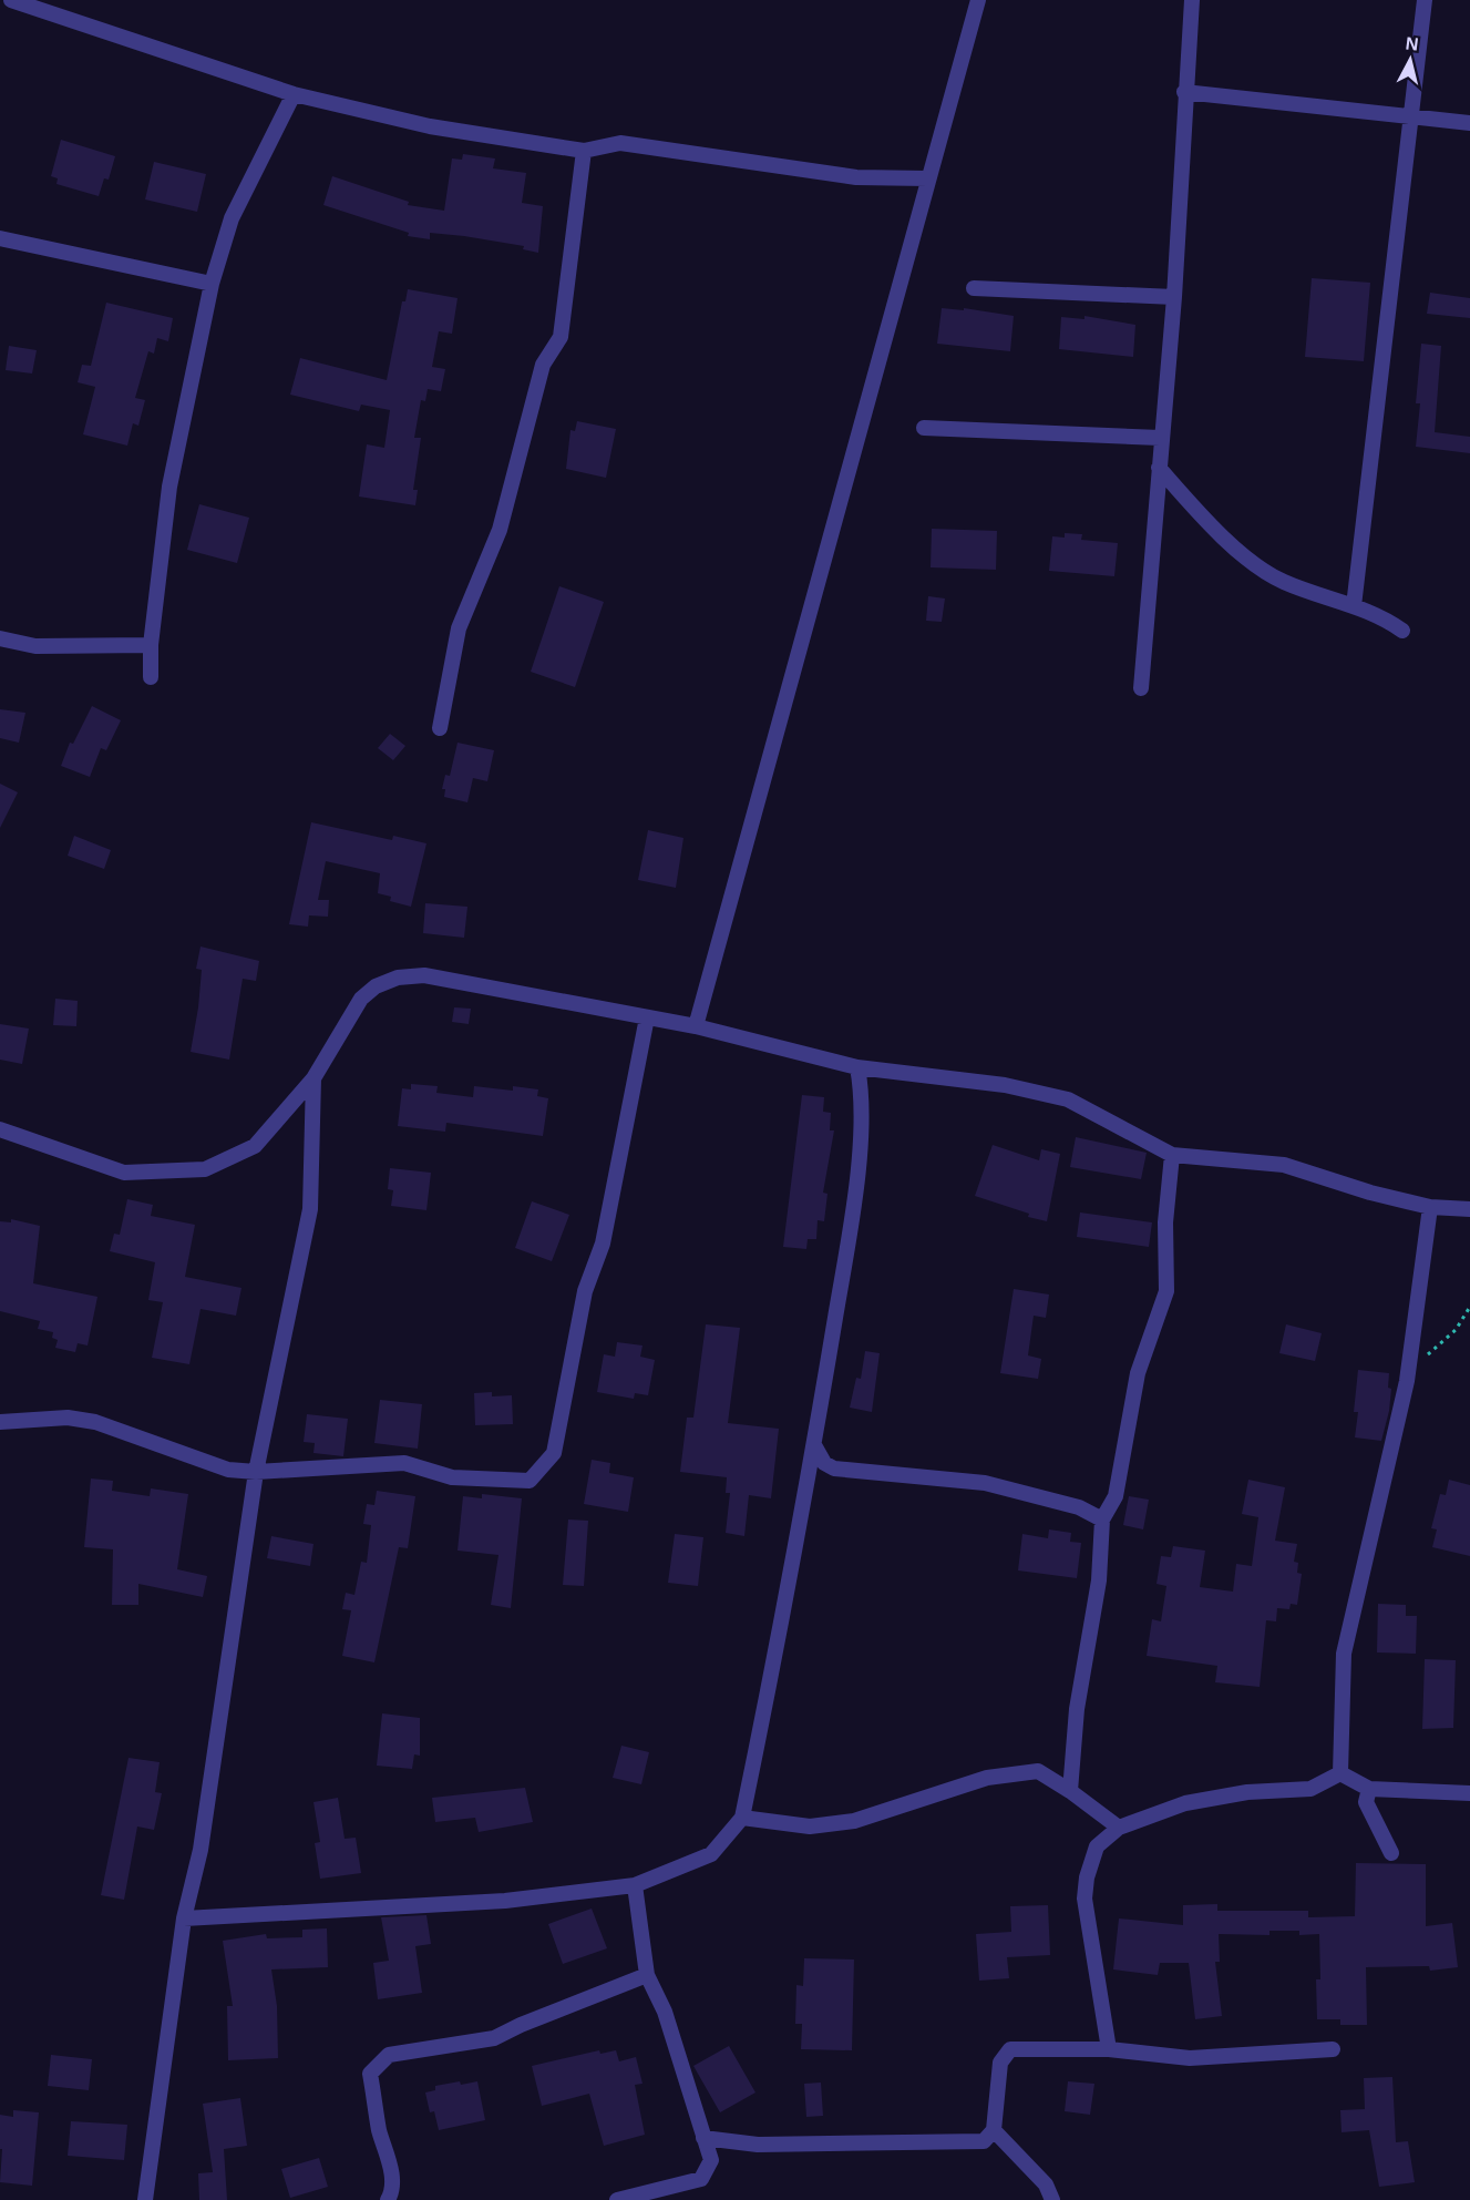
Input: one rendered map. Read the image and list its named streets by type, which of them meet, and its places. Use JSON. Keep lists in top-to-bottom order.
{
  "north": "top"
}
